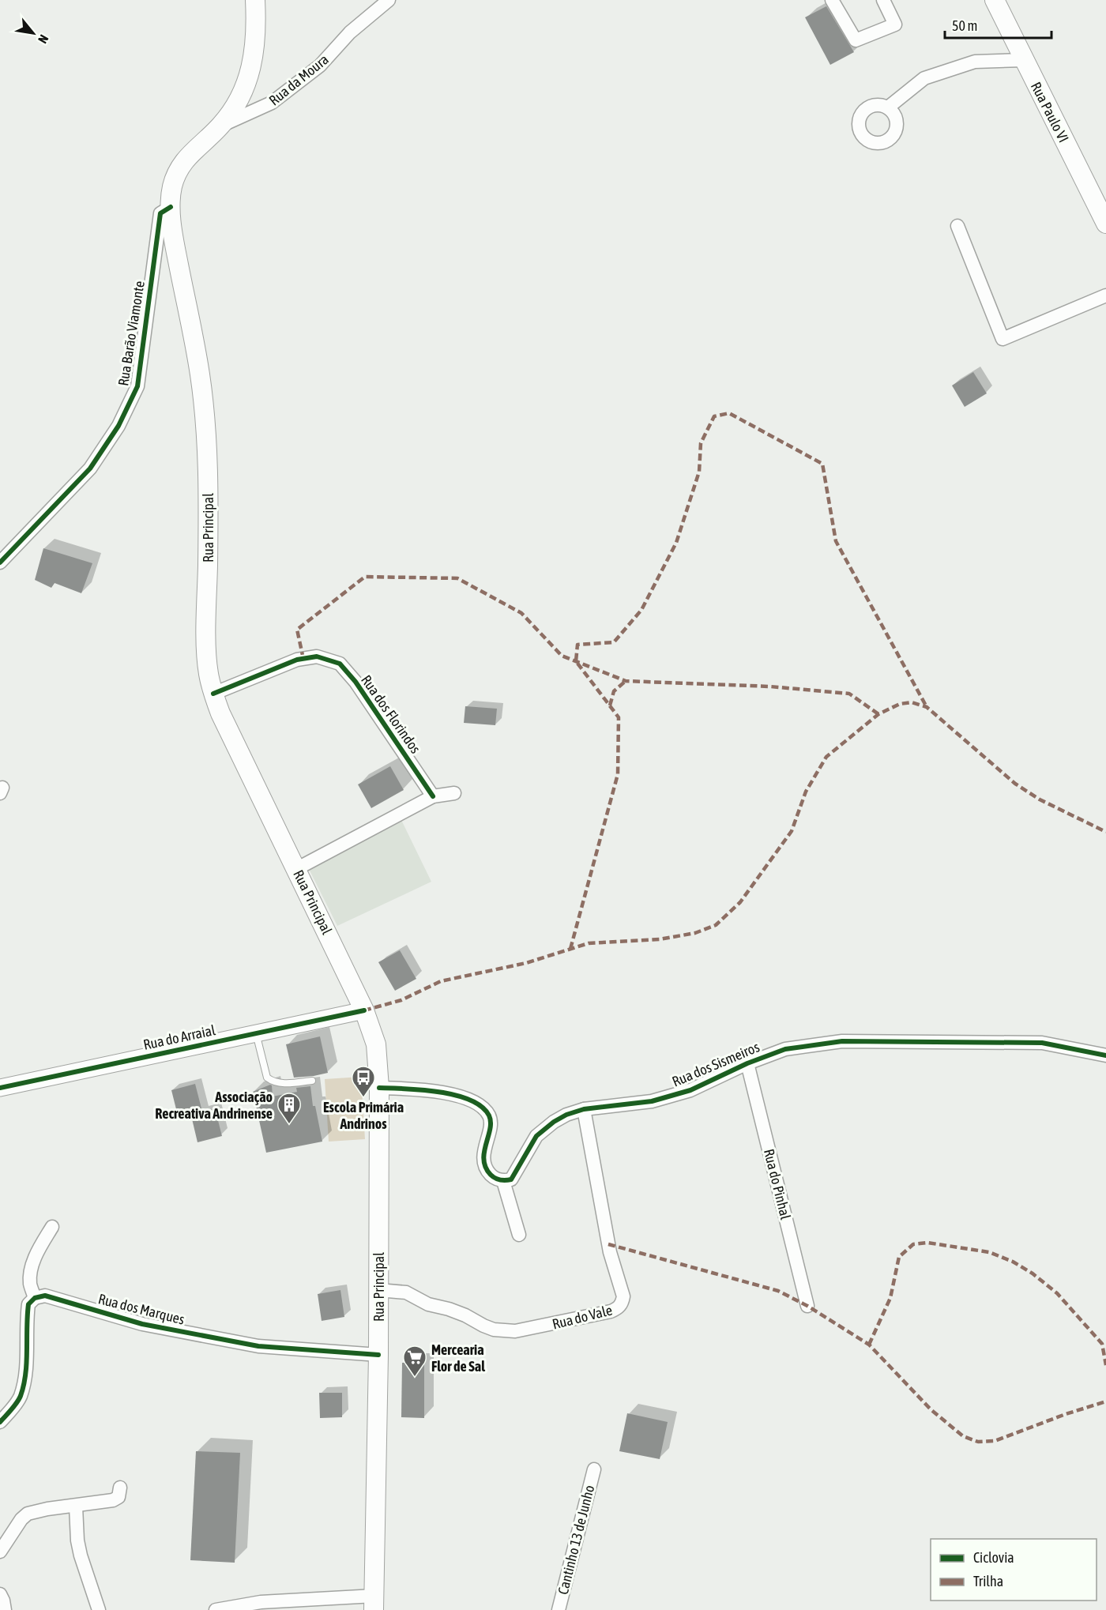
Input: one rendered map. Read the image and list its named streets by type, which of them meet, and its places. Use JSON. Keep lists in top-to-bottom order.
{
  "streets": {
    "main road": ["Rua Paulo VI", "Rua Principal"],
    "street": [
      "Rua da Moura",
      "Rua Barão Viamonte",
      "Rua dos Florindos",
      "Rua do Arraial",
      "Rua dos Sismeiros",
      "Rua do Pinhal",
      "Rua dos Marques",
      "Rua do Vale",
      "Cantinho 13 de Junho"
    ]
  },
  "crossings": [
    ["Rua da Moura", "Rua Principal"],
    ["Rua Barão Viamonte", "Rua Principal"],
    ["Rua Principal", "Rua dos Florindos"],
    ["Rua Principal", "Rua do Arraial"],
    ["Rua Principal", "Rua dos Marques"],
    ["Rua Principal", "Rua do Vale"],
    ["Rua dos Sismeiros", "Rua do Pinhal"],
    ["Rua dos Sismeiros", "Rua do Vale"]
  ],
  "places": {
    "bus stop": ["Escola Primária Andrinos"],
    "building": ["Associação Recreativa Andrinense"],
    "supermarket": ["Mercearia Flor de Sal"]
  },
  "legend": ["Ciclovia", "Trilha"],
  "scale_bar": "50 m",
  "north": "bottom right"
}
